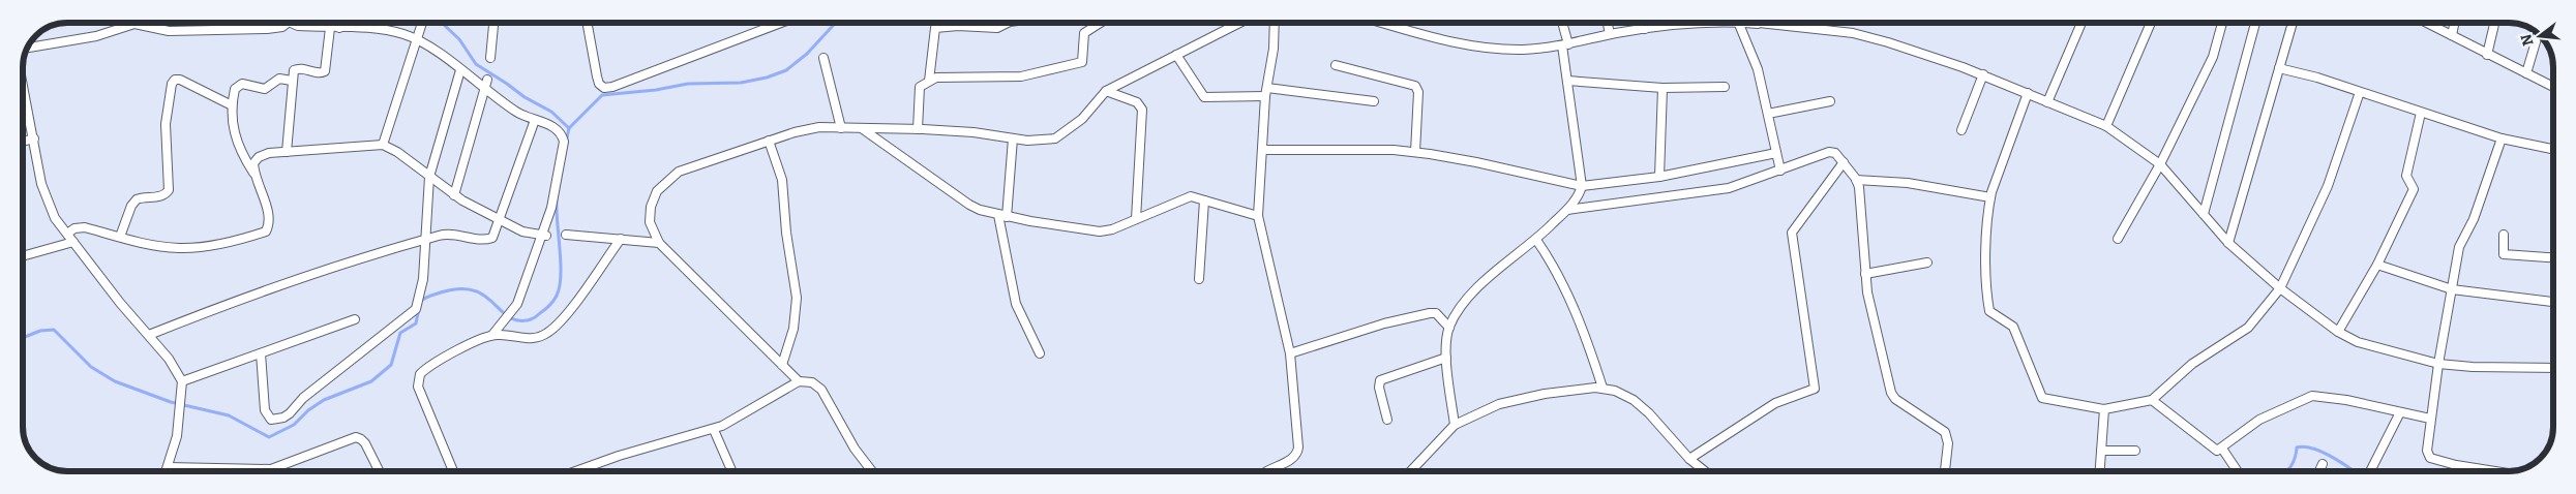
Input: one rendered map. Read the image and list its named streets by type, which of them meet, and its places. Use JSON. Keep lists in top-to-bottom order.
{
  "north": "left"
}
